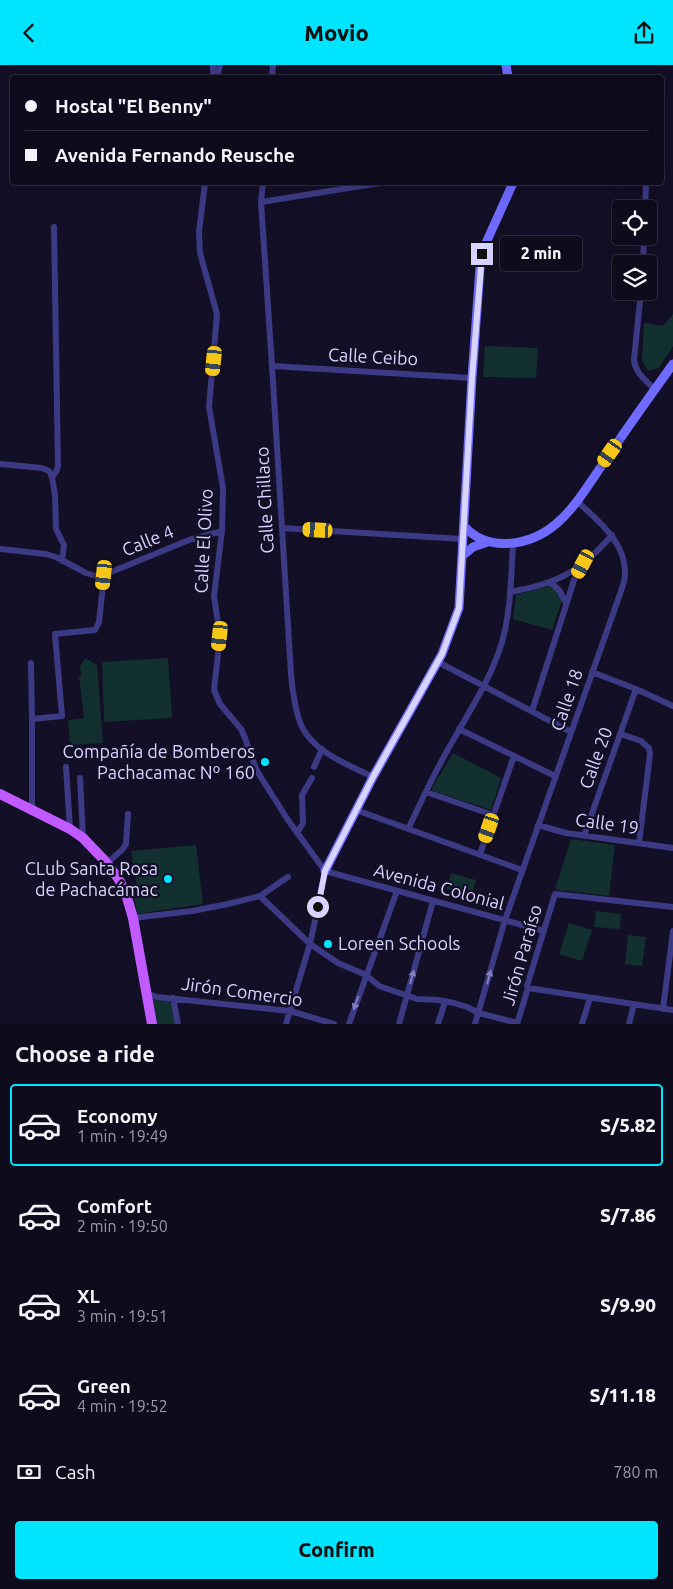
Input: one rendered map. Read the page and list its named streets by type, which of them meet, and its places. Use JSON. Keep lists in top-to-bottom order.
{
  "streets": {
    "street": [
      "Calle Ceibo",
      "Calle Chillaco",
      "Calle 4",
      "Calle El Olivo",
      "Calle 18",
      "Calle 20",
      "Calle 19",
      "Avenida Colonial",
      "Jirón Paraíso",
      "Jirón Comercio"
    ]
  },
  "crossings": [
    ["Calle Ceibo", "Calle Chillaco"],
    ["Calle 4", "Calle El Olivo"],
    ["Calle El Olivo", "Avenida Colonial"],
    ["Calle 18", "Calle 19"],
    ["Calle 18", "Avenida Colonial"],
    ["Calle 20", "Calle 19"],
    ["Avenida Colonial", "Jirón Paraíso"]
  ],
  "places": ["Compañía de Bomberos Pachacamac Nº 160", "CLub Santa Rosa de Pachacámac", "Loreen Schools"],
  "page": {
    "header": "Movio",
    "banner": ["Hostal \"El Benny\"", "Avenida Fernando Reusche"],
    "bubble": "2 min",
    "heading": "Choose a ride",
    "list": [
      {
        "name": "Economy",
        "note": "1 min · 19:49",
        "value": "S/5.82"
      },
      {
        "name": "Comfort",
        "note": "2 min · 19:50",
        "value": "S/7.86"
      },
      {
        "name": "XL",
        "note": "3 min · 19:51",
        "value": "S/9.90"
      },
      {
        "name": "Green",
        "note": "4 min · 19:52",
        "value": "S/11.18"
      }
    ],
    "pay": ["Cash", "780 m"],
    "buttons": "Confirm"
  }
}
